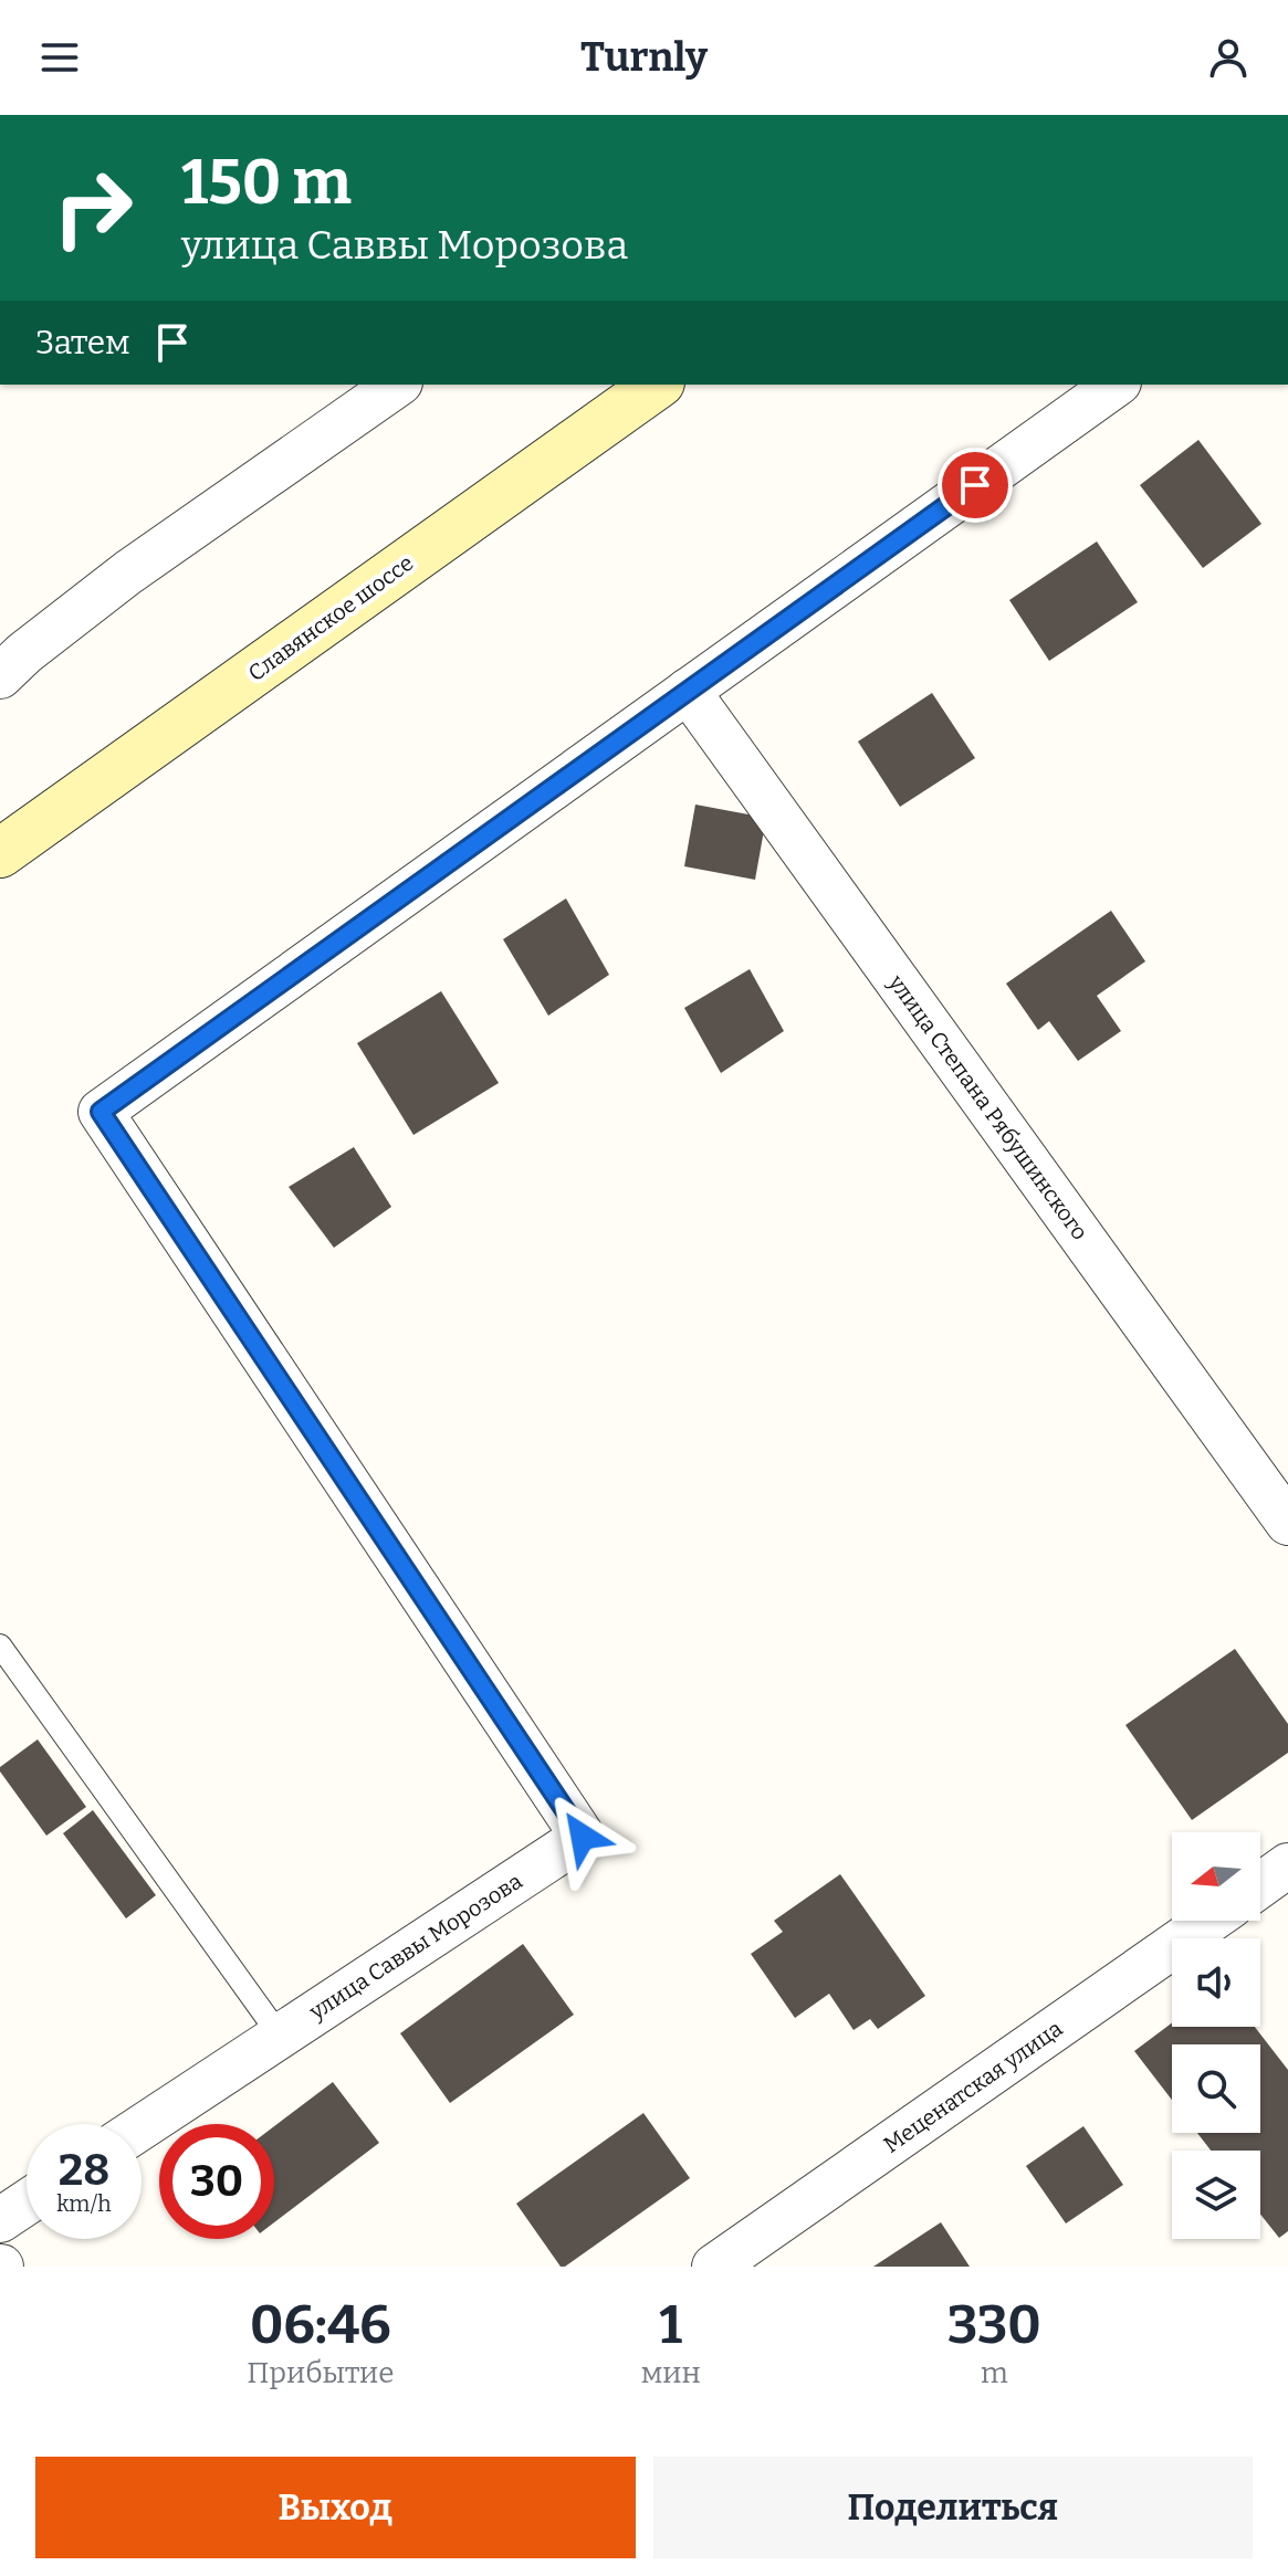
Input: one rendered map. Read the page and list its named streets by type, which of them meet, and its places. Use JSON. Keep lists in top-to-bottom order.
{
  "streets": {
    "main road": ["Славянское шоссе"],
    "street": ["улица Степана Рябушинского", "улица Саввы Морозова", "Меценатская улица"]
  },
  "crossings": [
    ["улица Степана Рябушинского", "улица Саввы Морозова"]
  ],
  "north": "left",
  "page": {
    "header": "Turnly",
    "turn": ["150 m", "улица Саввы Морозова"],
    "then": "Затем",
    "speed": "28 km/h",
    "limit": "30",
    "eta": [
      "06:46",
      "Прибытие",
      "1",
      "мин",
      "330",
      "m"
    ],
    "buttons": ["Выход", "Поделиться"]
  }
}
